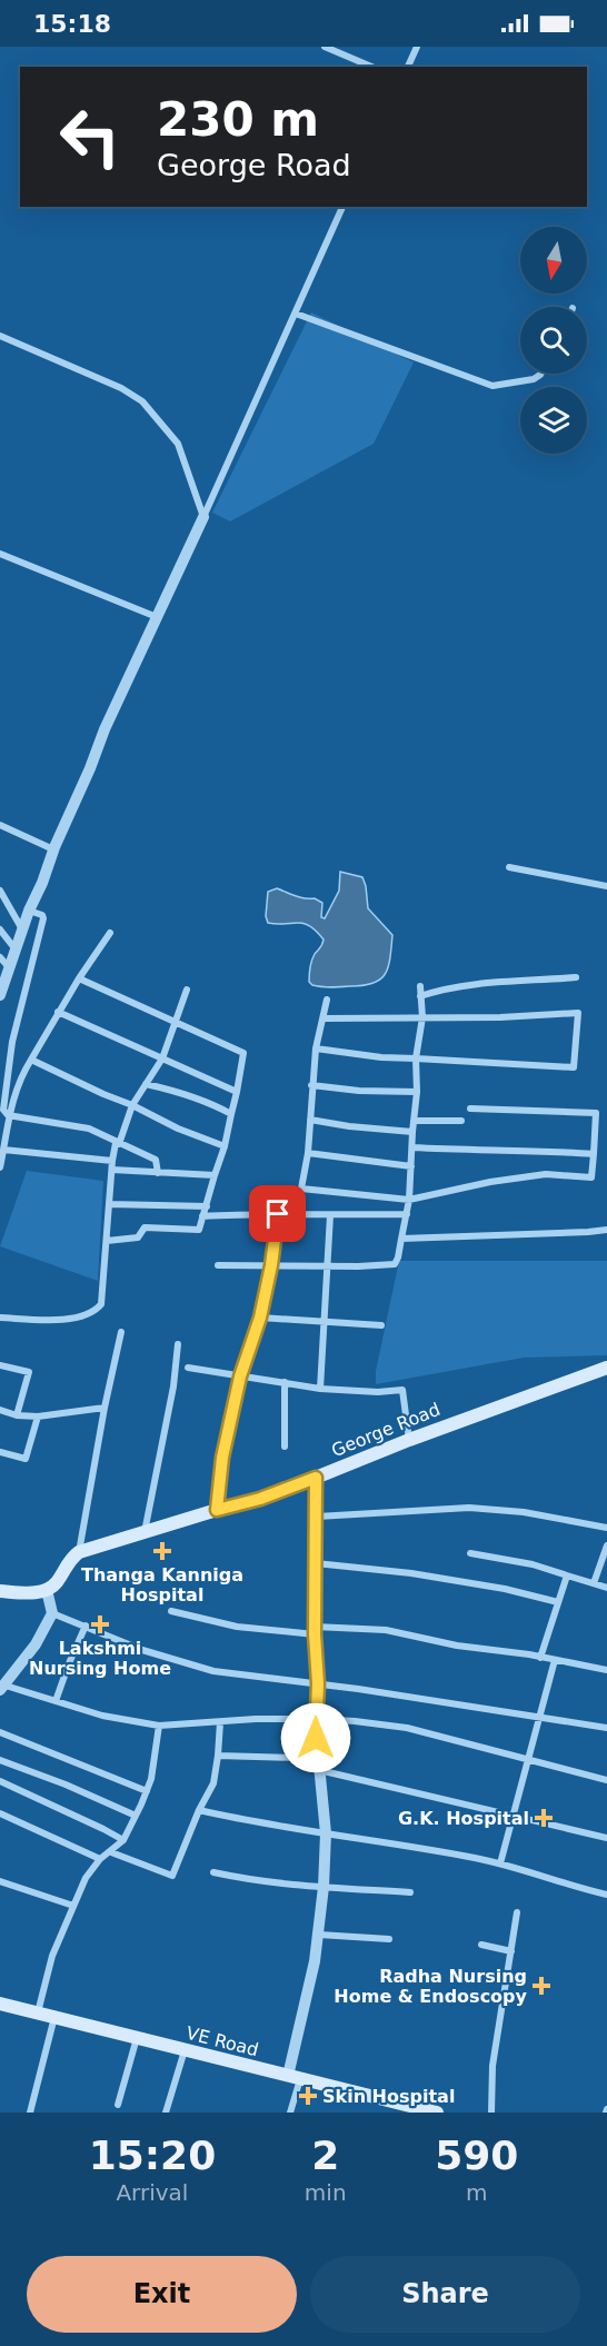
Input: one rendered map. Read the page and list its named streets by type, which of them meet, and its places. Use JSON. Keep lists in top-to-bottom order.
{
  "streets": {
    "main road": ["George Road", "VE Road"]
  },
  "places": {
    "health": [
      "Thanga Kanniga Hospital",
      "Lakshmi Nursing Home",
      "G.K. Hospital",
      "Radha Nursing Home & Endoscopy",
      "Skin Hospital"
    ]
  },
  "north": "bottom",
  "page": {
    "status": "15:18",
    "turn": ["230 m", "George Road"],
    "eta": [
      "15:20",
      "Arrival",
      "2",
      "min",
      "590",
      "m"
    ],
    "buttons": ["Exit", "Share"]
  }
}
